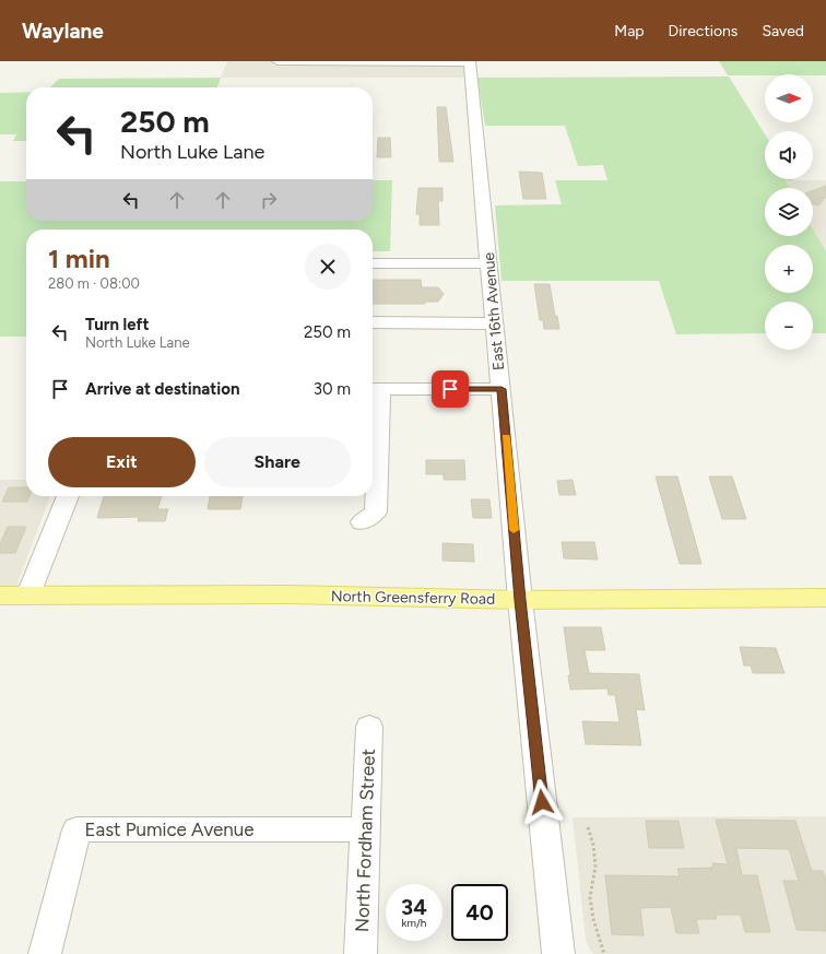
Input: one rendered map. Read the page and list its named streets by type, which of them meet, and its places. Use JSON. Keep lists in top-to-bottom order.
{
  "streets": {
    "main road": ["North Greensferry Road"],
    "street": ["East 16th Avenue", "East Pumice Avenue", "North Fordham Street"]
  },
  "crossings": [
    ["East 16th Avenue", "North Greensferry Road"],
    ["East Pumice Avenue", "North Fordham Street"]
  ],
  "north": "right",
  "page": {
    "header": "Waylane",
    "nav": ["Map", "Directions", "Saved"],
    "map_buttons": ["+", "−"],
    "turn": ["250 m", "North Luke Lane"],
    "heading": ["1 min", "280 m · 08:00"],
    "list": [
      {
        "name": "Turn left",
        "note": "North Luke Lane",
        "value": "250 m"
      },
      {
        "name": "Arrive at destination",
        "value": "30 m"
      }
    ],
    "buttons": ["Exit", "Share"],
    "speed": "34 km/h",
    "limit": "40"
  }
}
